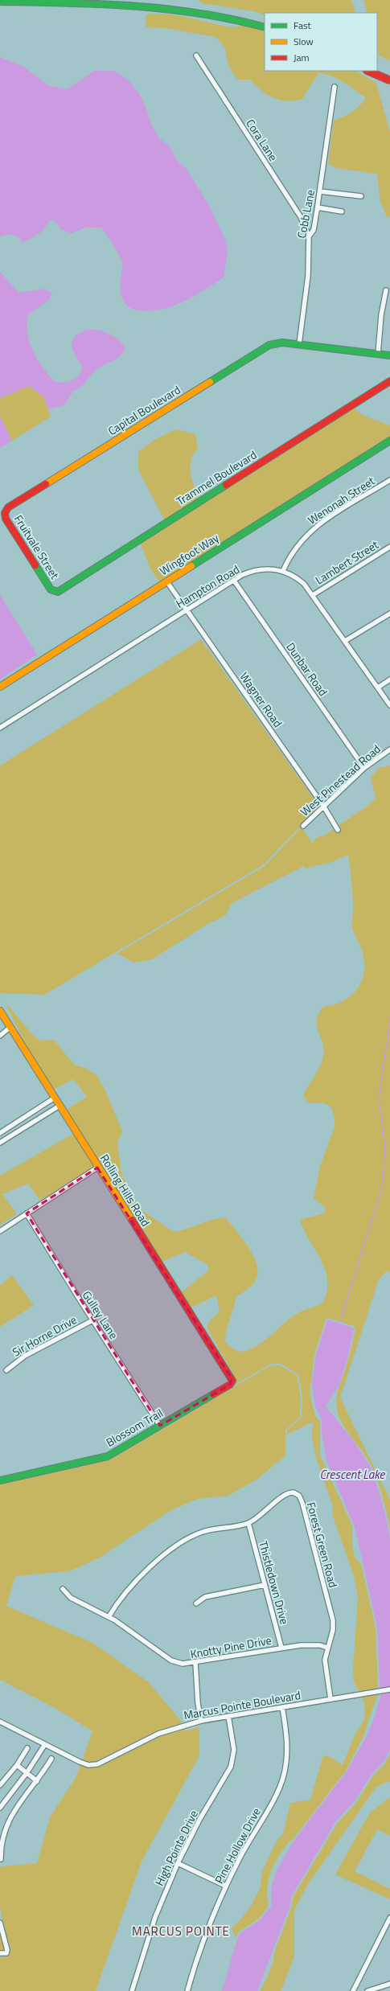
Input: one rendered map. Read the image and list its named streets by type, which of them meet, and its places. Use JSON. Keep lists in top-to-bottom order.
{
  "streets": {
    "main road": [
      "Capital Boulevard",
      "Trammel Boulevard",
      "Fruitvale Street",
      "Wingfoot Way",
      "Rolling Hills Road",
      "Blossom Trail"
    ],
    "street": [
      "Cora Lane",
      "Cobb Lane",
      "Wenonah Street",
      "Lambert Street",
      "Hampton Road",
      "Dunbar Road",
      "Wagner Road",
      "West Pinestead Road",
      "Gulley Lane",
      "Sir Horne Drive",
      "Forest Green Road",
      "Thistledown Drive",
      "Knotty Pine Drive",
      "Marcus Pointe Boulevard",
      "Pine Hollow Drive",
      "High Pointe Drive"
    ]
  },
  "crossings": [
    ["Cora Lane", "Cobb Lane"],
    ["Cobb Lane", "Capital Boulevard"],
    ["Capital Boulevard", "Fruitvale Street"],
    ["Trammel Boulevard", "Fruitvale Street"],
    ["Wenonah Street", "Hampton Road"],
    ["Wingfoot Way", "Wagner Road"],
    ["Lambert Street", "Hampton Road"],
    ["Hampton Road", "Dunbar Road"],
    ["Hampton Road", "Wagner Road"],
    ["Dunbar Road", "West Pinestead Road"],
    ["Wagner Road", "West Pinestead Road"],
    ["Rolling Hills Road", "Blossom Trail"],
    ["Gulley Lane", "Sir Horne Drive"],
    ["Gulley Lane", "Blossom Trail"],
    ["Forest Green Road", "Thistledown Drive"],
    ["Forest Green Road", "Knotty Pine Drive"],
    ["Forest Green Road", "Marcus Pointe Boulevard"],
    ["Thistledown Drive", "Knotty Pine Drive"],
    ["Marcus Pointe Boulevard", "Pine Hollow Drive"],
    ["Marcus Pointe Boulevard", "High Pointe Drive"]
  ],
  "districts": ["MARCUS POINTE"],
  "water": ["Crescent Lake"],
  "legend": ["Fast", "Slow", "Jam"]
}
